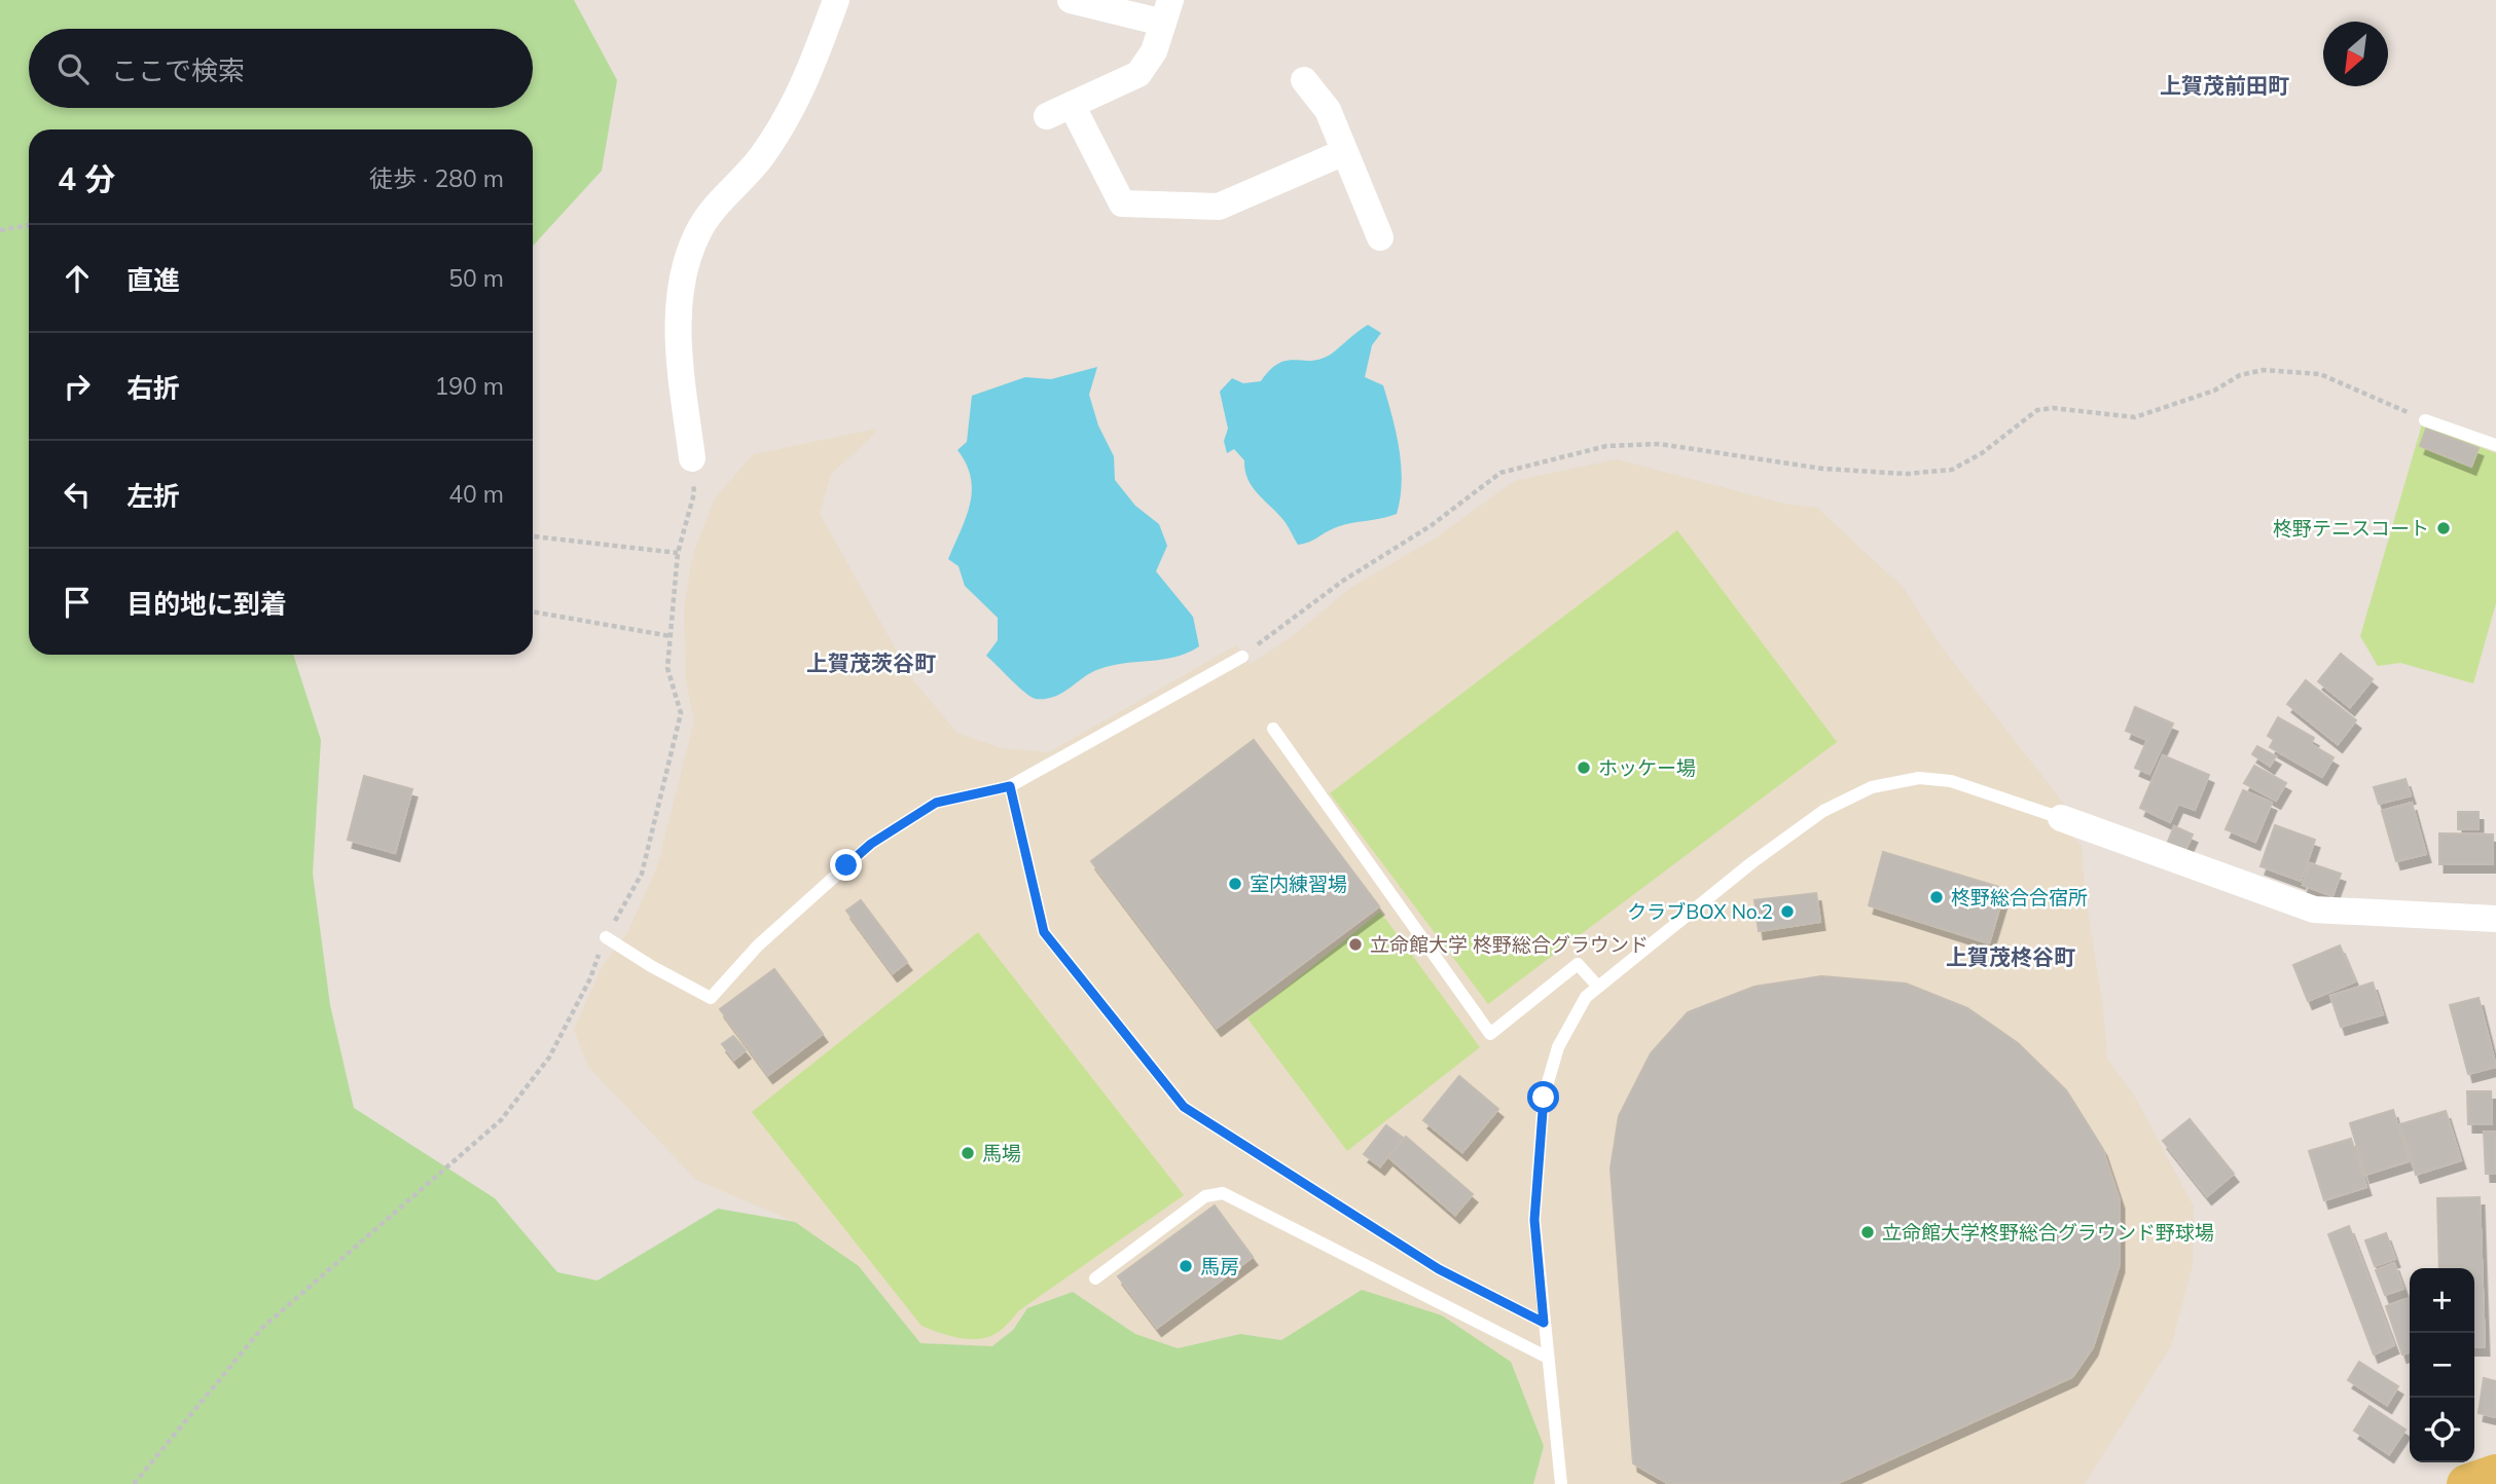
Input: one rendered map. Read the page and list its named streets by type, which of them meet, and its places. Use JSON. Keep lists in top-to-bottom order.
{
  "districts": ["上賀茂前田町", "上賀茂茨谷町", "上賀茂柊谷町"],
  "places": [
    "柊野テニスコート",
    "ホッケー場",
    "室内練習場",
    "柊野総合合宿所",
    "クラブBOX No.2",
    "立命館大学 柊野総合グラウンド",
    "馬場",
    "立命館大学柊野総合グラウンド野球場",
    "馬房"
  ],
  "north": "bottom left",
  "page": {
    "search": "ここで検索",
    "heading": ["4 分", "徒歩 · 280 m"],
    "list": [
      ["直進", "50 m"],
      ["右折", "190 m"],
      ["左折", "40 m"],
      "目的地に到着"
    ],
    "map_buttons": ["+", "−"]
  }
}
